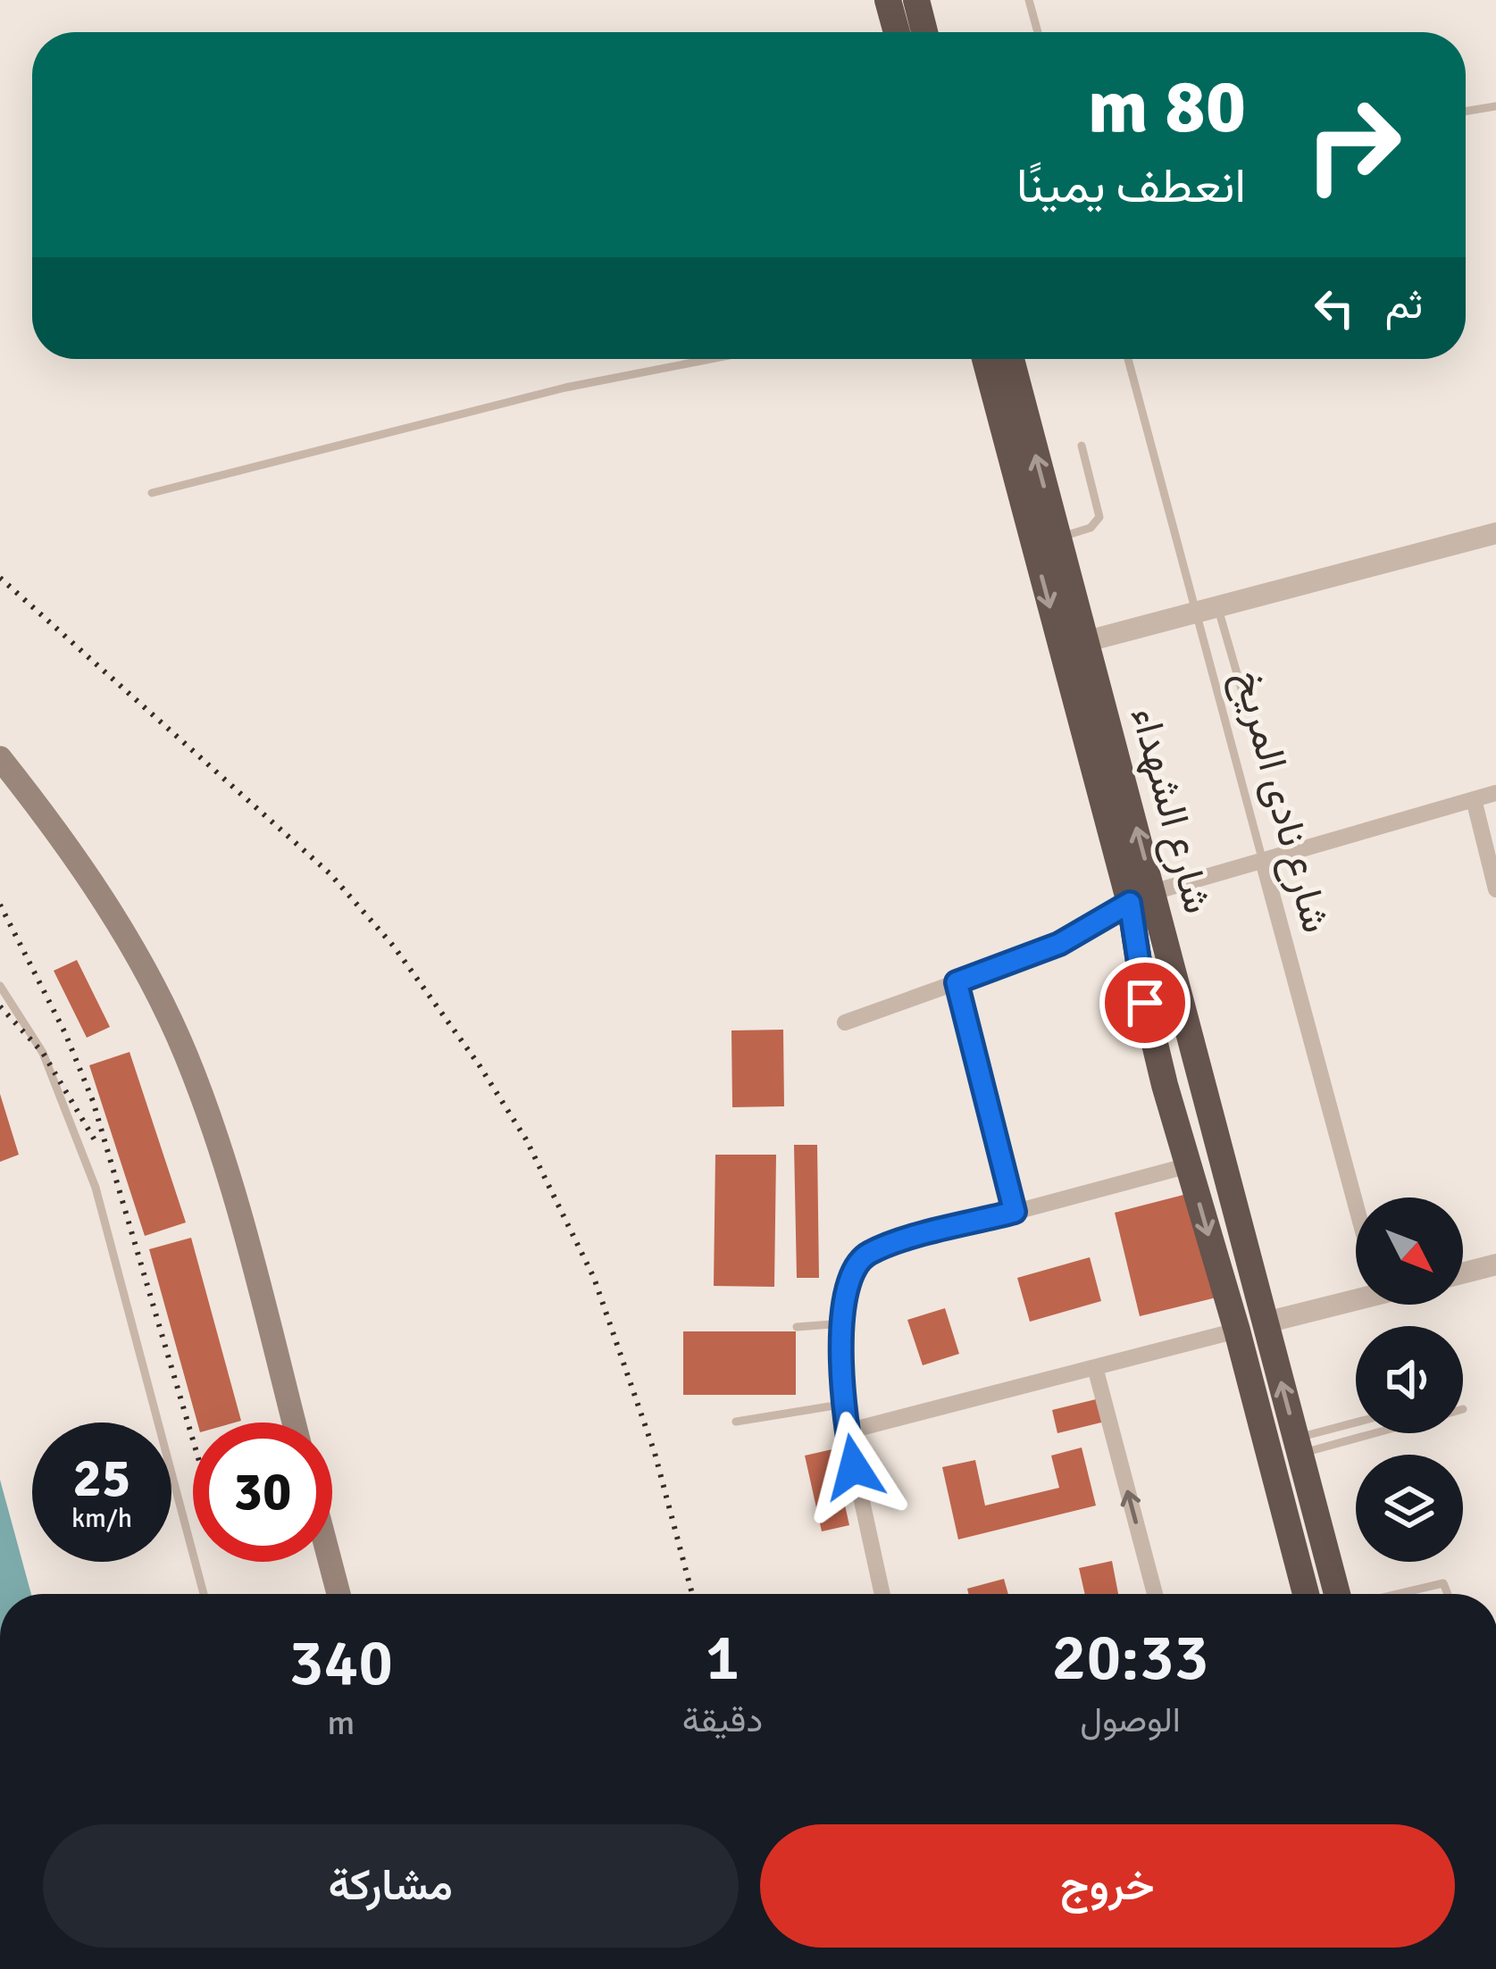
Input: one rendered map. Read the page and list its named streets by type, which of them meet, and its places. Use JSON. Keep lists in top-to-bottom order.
{
  "streets": {
    "highway": ["شارع الشهداء"],
    "street": ["شارع نادى المريخ"]
  },
  "north": "bottom right",
  "page": {
    "turn": ["80 m", "انعطف يمينًا"],
    "then": "ثم",
    "speed": "25 km/h",
    "limit": "30",
    "eta": [
      "20:33",
      "الوصول",
      "1",
      "دقيقة",
      "340",
      "m"
    ],
    "buttons": ["خروج", "مشاركة"]
  }
}
